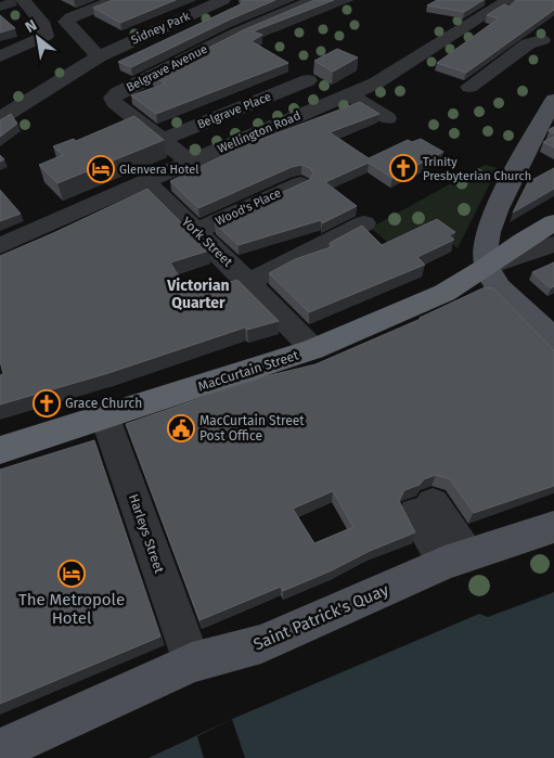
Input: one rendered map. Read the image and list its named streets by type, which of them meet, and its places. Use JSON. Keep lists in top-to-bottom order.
{
  "streets": {
    "highway": ["MacCurtain Street"],
    "main road": ["Saint Patrick's Quay"],
    "street": [
      "Sidney Park",
      "Belgrave Avenue",
      "Belgrave Place",
      "Wellington Road",
      "Wood's Place",
      "York Street",
      "Harleys Street"
    ]
  },
  "crossings": [
    ["Belgrave Avenue", "Belgrave Place"],
    ["Belgrave Avenue", "Wellington Road"],
    ["Wellington Road", "York Street"],
    ["Wood's Place", "York Street"],
    ["York Street", "MacCurtain Street"],
    ["MacCurtain Street", "Harleys Street"]
  ],
  "districts": ["Victorian Quarter"],
  "places": {
    "church": ["Trinity Presbyterian Church", "Grace Church"],
    "hotel": ["Glenvera Hotel", "The Metropole Hotel"],
    "public building": ["MacCurtain Street Post Office"]
  },
  "north": "top left"
}
